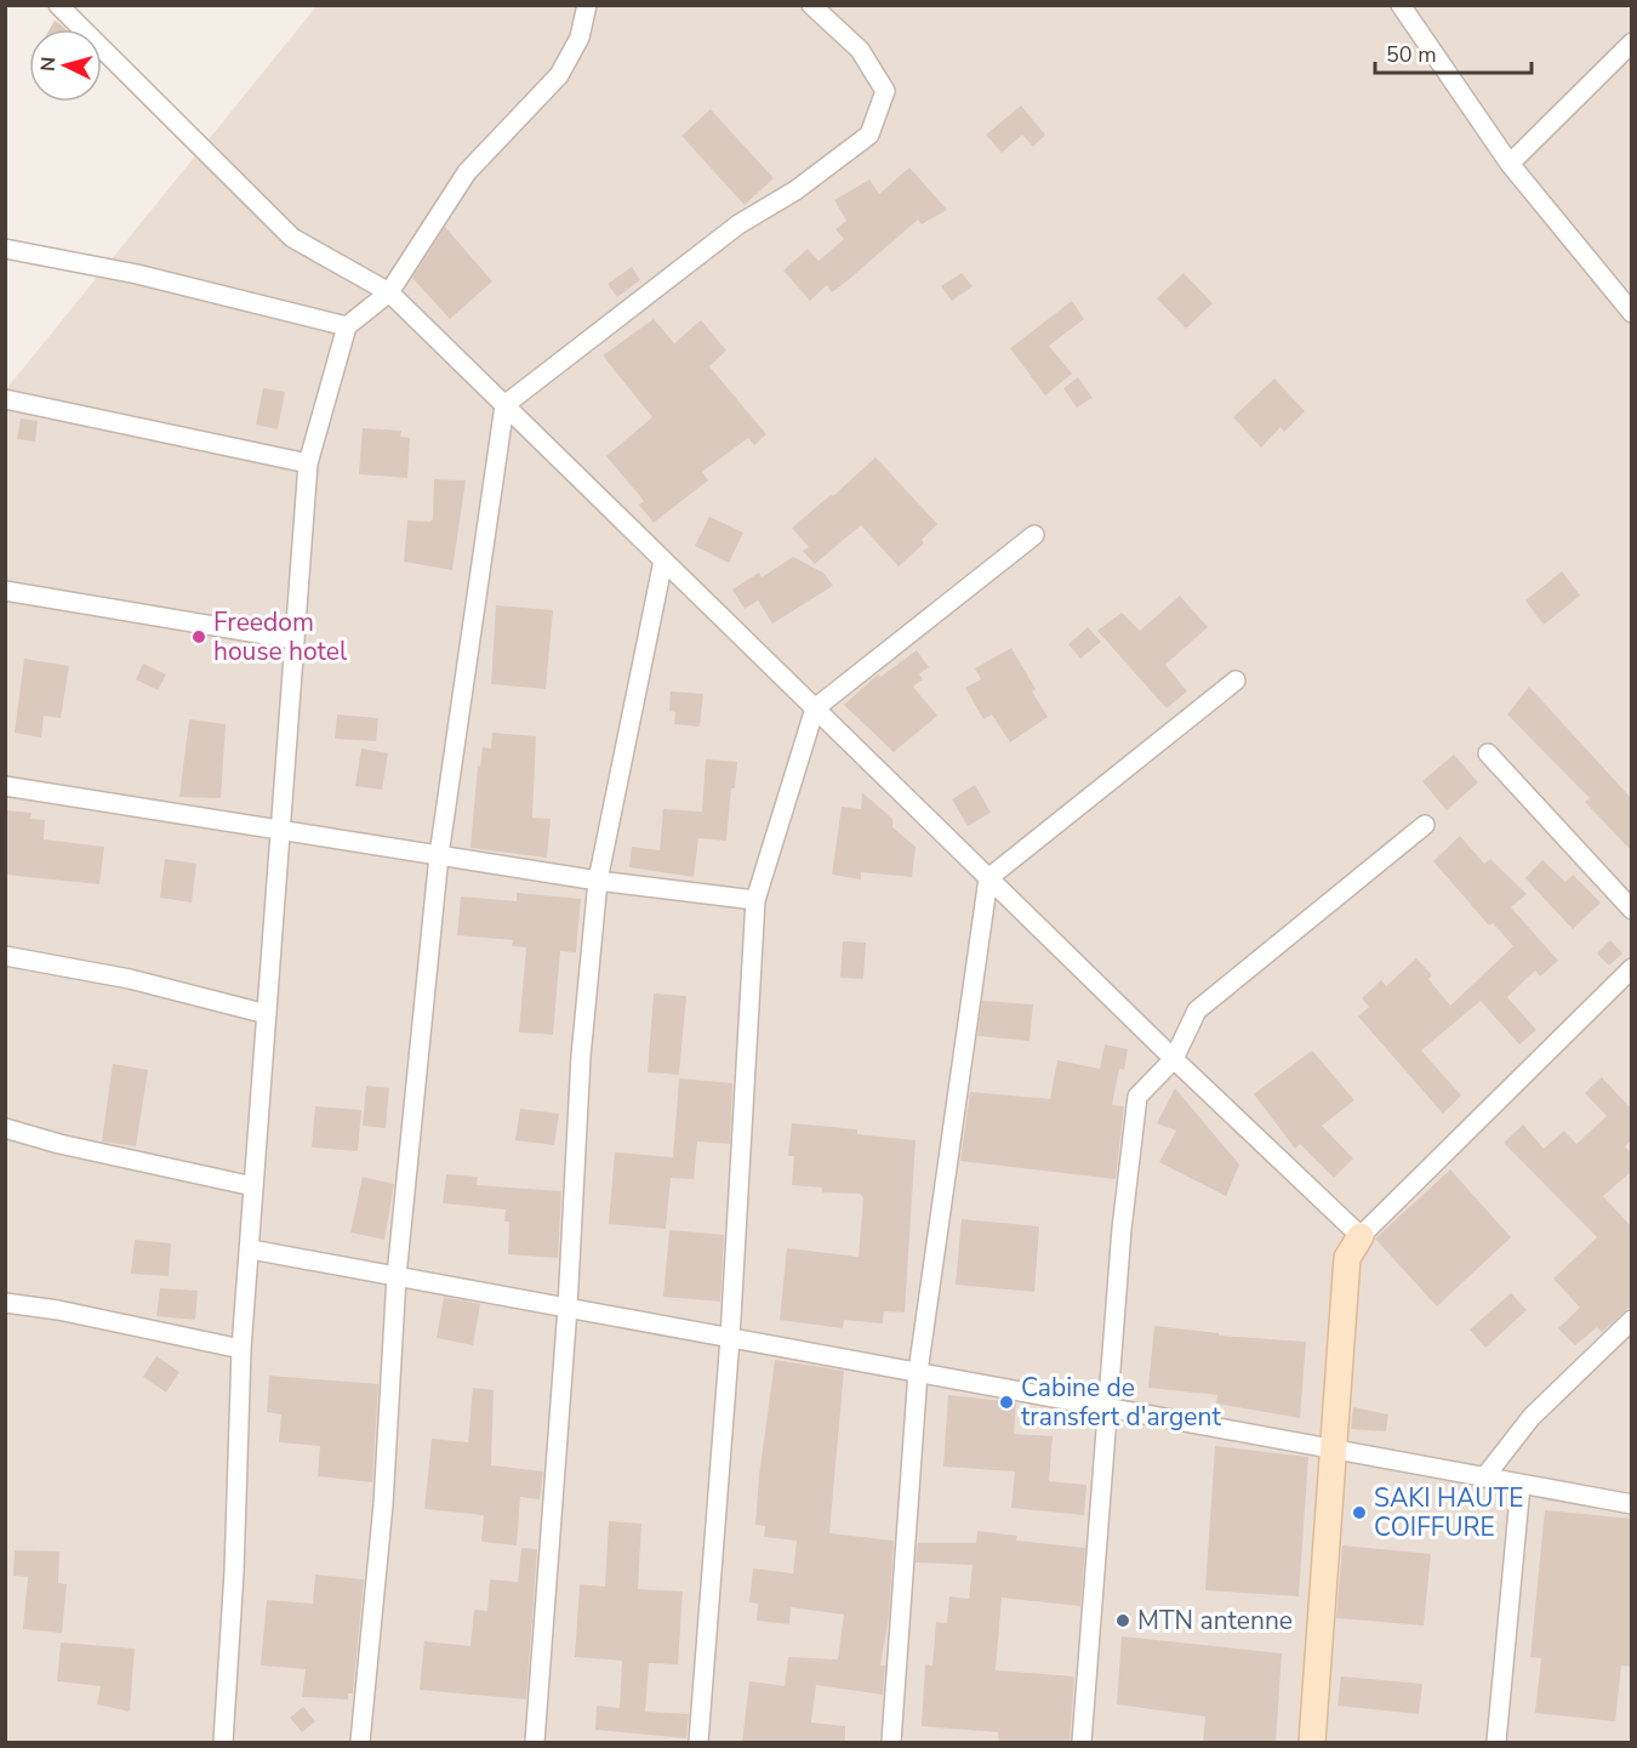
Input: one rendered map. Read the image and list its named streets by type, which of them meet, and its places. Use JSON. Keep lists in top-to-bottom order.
{
  "places": [
    "Freedom house hotel",
    "Cabine de transfert d'argent",
    "SAKI HAUTE COIFFURE",
    "MTN antenne"
  ],
  "scale_bar": "50 m",
  "north": "left"
}
